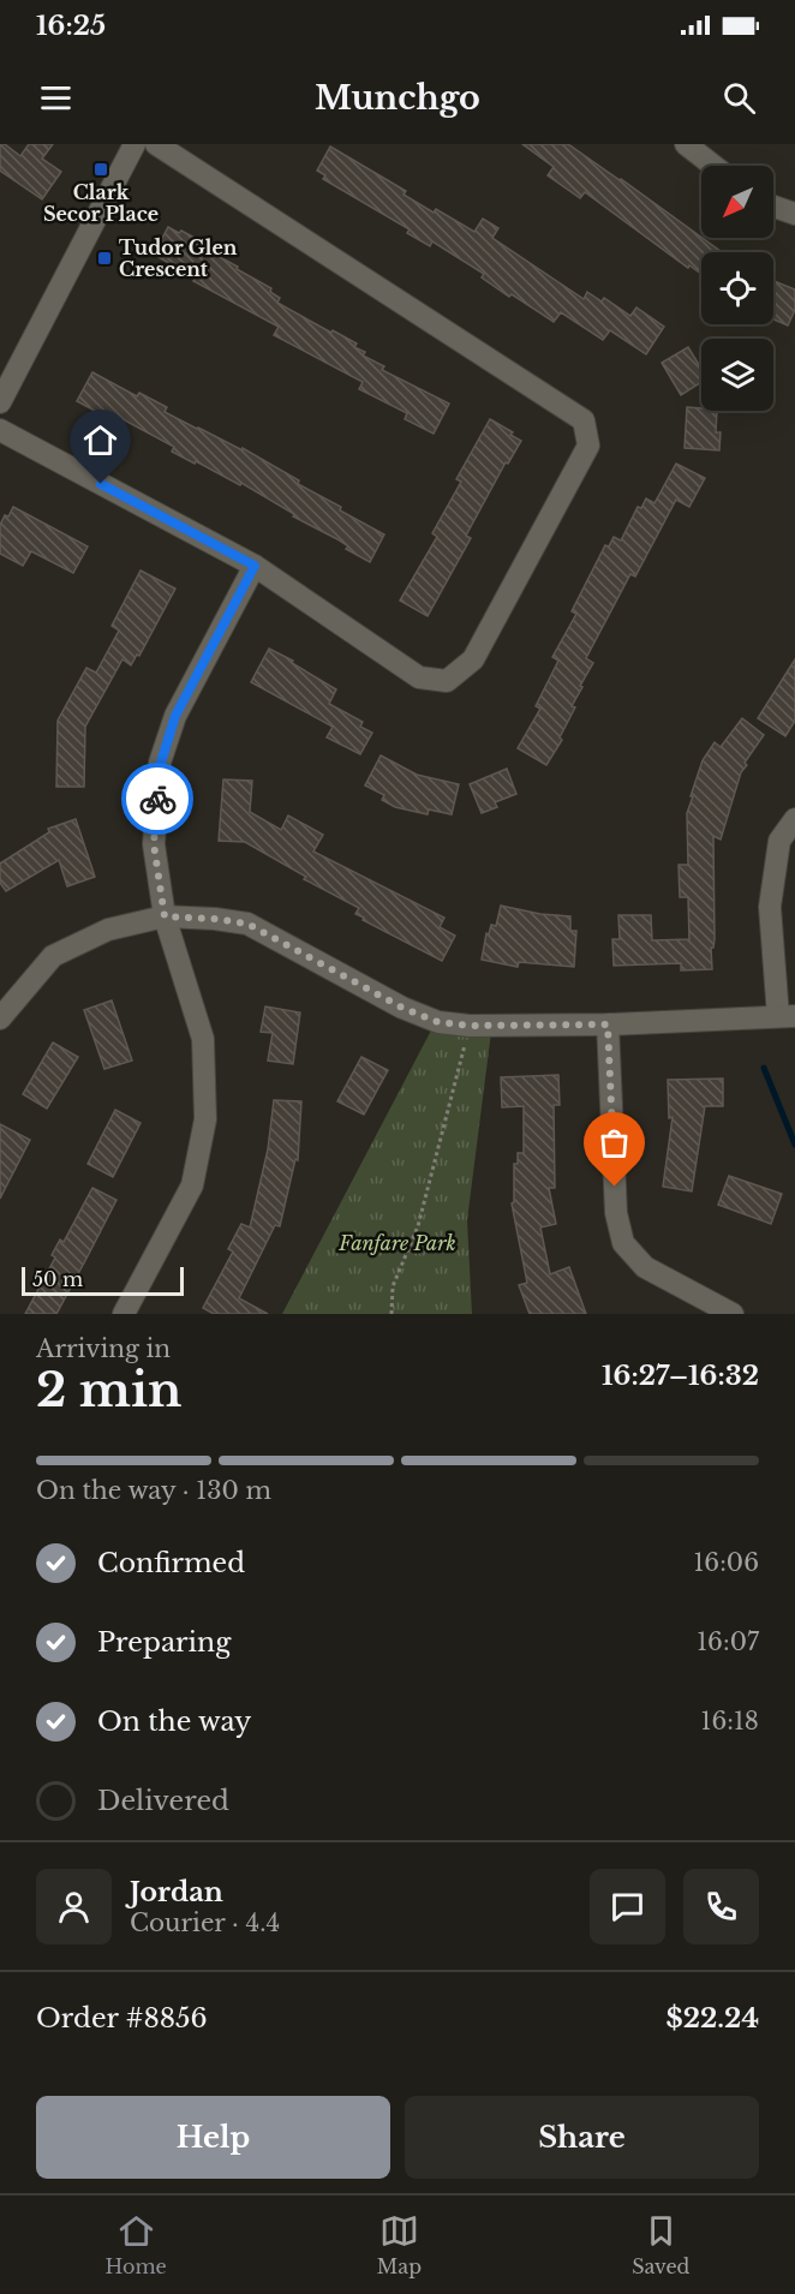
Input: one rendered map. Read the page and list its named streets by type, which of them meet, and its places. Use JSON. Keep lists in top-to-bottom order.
{
  "parks": ["Fanfare Park"],
  "places": {
    "transit": ["Clark Secor Place", "Tudor Glen Crescent"]
  },
  "scale_bar": "50 m",
  "north": "bottom left",
  "page": {
    "status": "16:25",
    "header": "Munchgo",
    "scale": "50 m",
    "heading": ["2 min", "Arriving in", "16:27–16:32"],
    "panel": [
      "Jordan",
      "Courier · 4.4",
      "Order #8856",
      "$22.24"
    ],
    "bar": "On the way · 130 m",
    "list": [
      ["Confirmed", "16:06"],
      ["Preparing", "16:07"],
      ["On the way", "16:18"],
      "Delivered"
    ],
    "buttons": ["Help", "Share"],
    "tabs": ["Home", "Map", "Saved"]
  }
}
